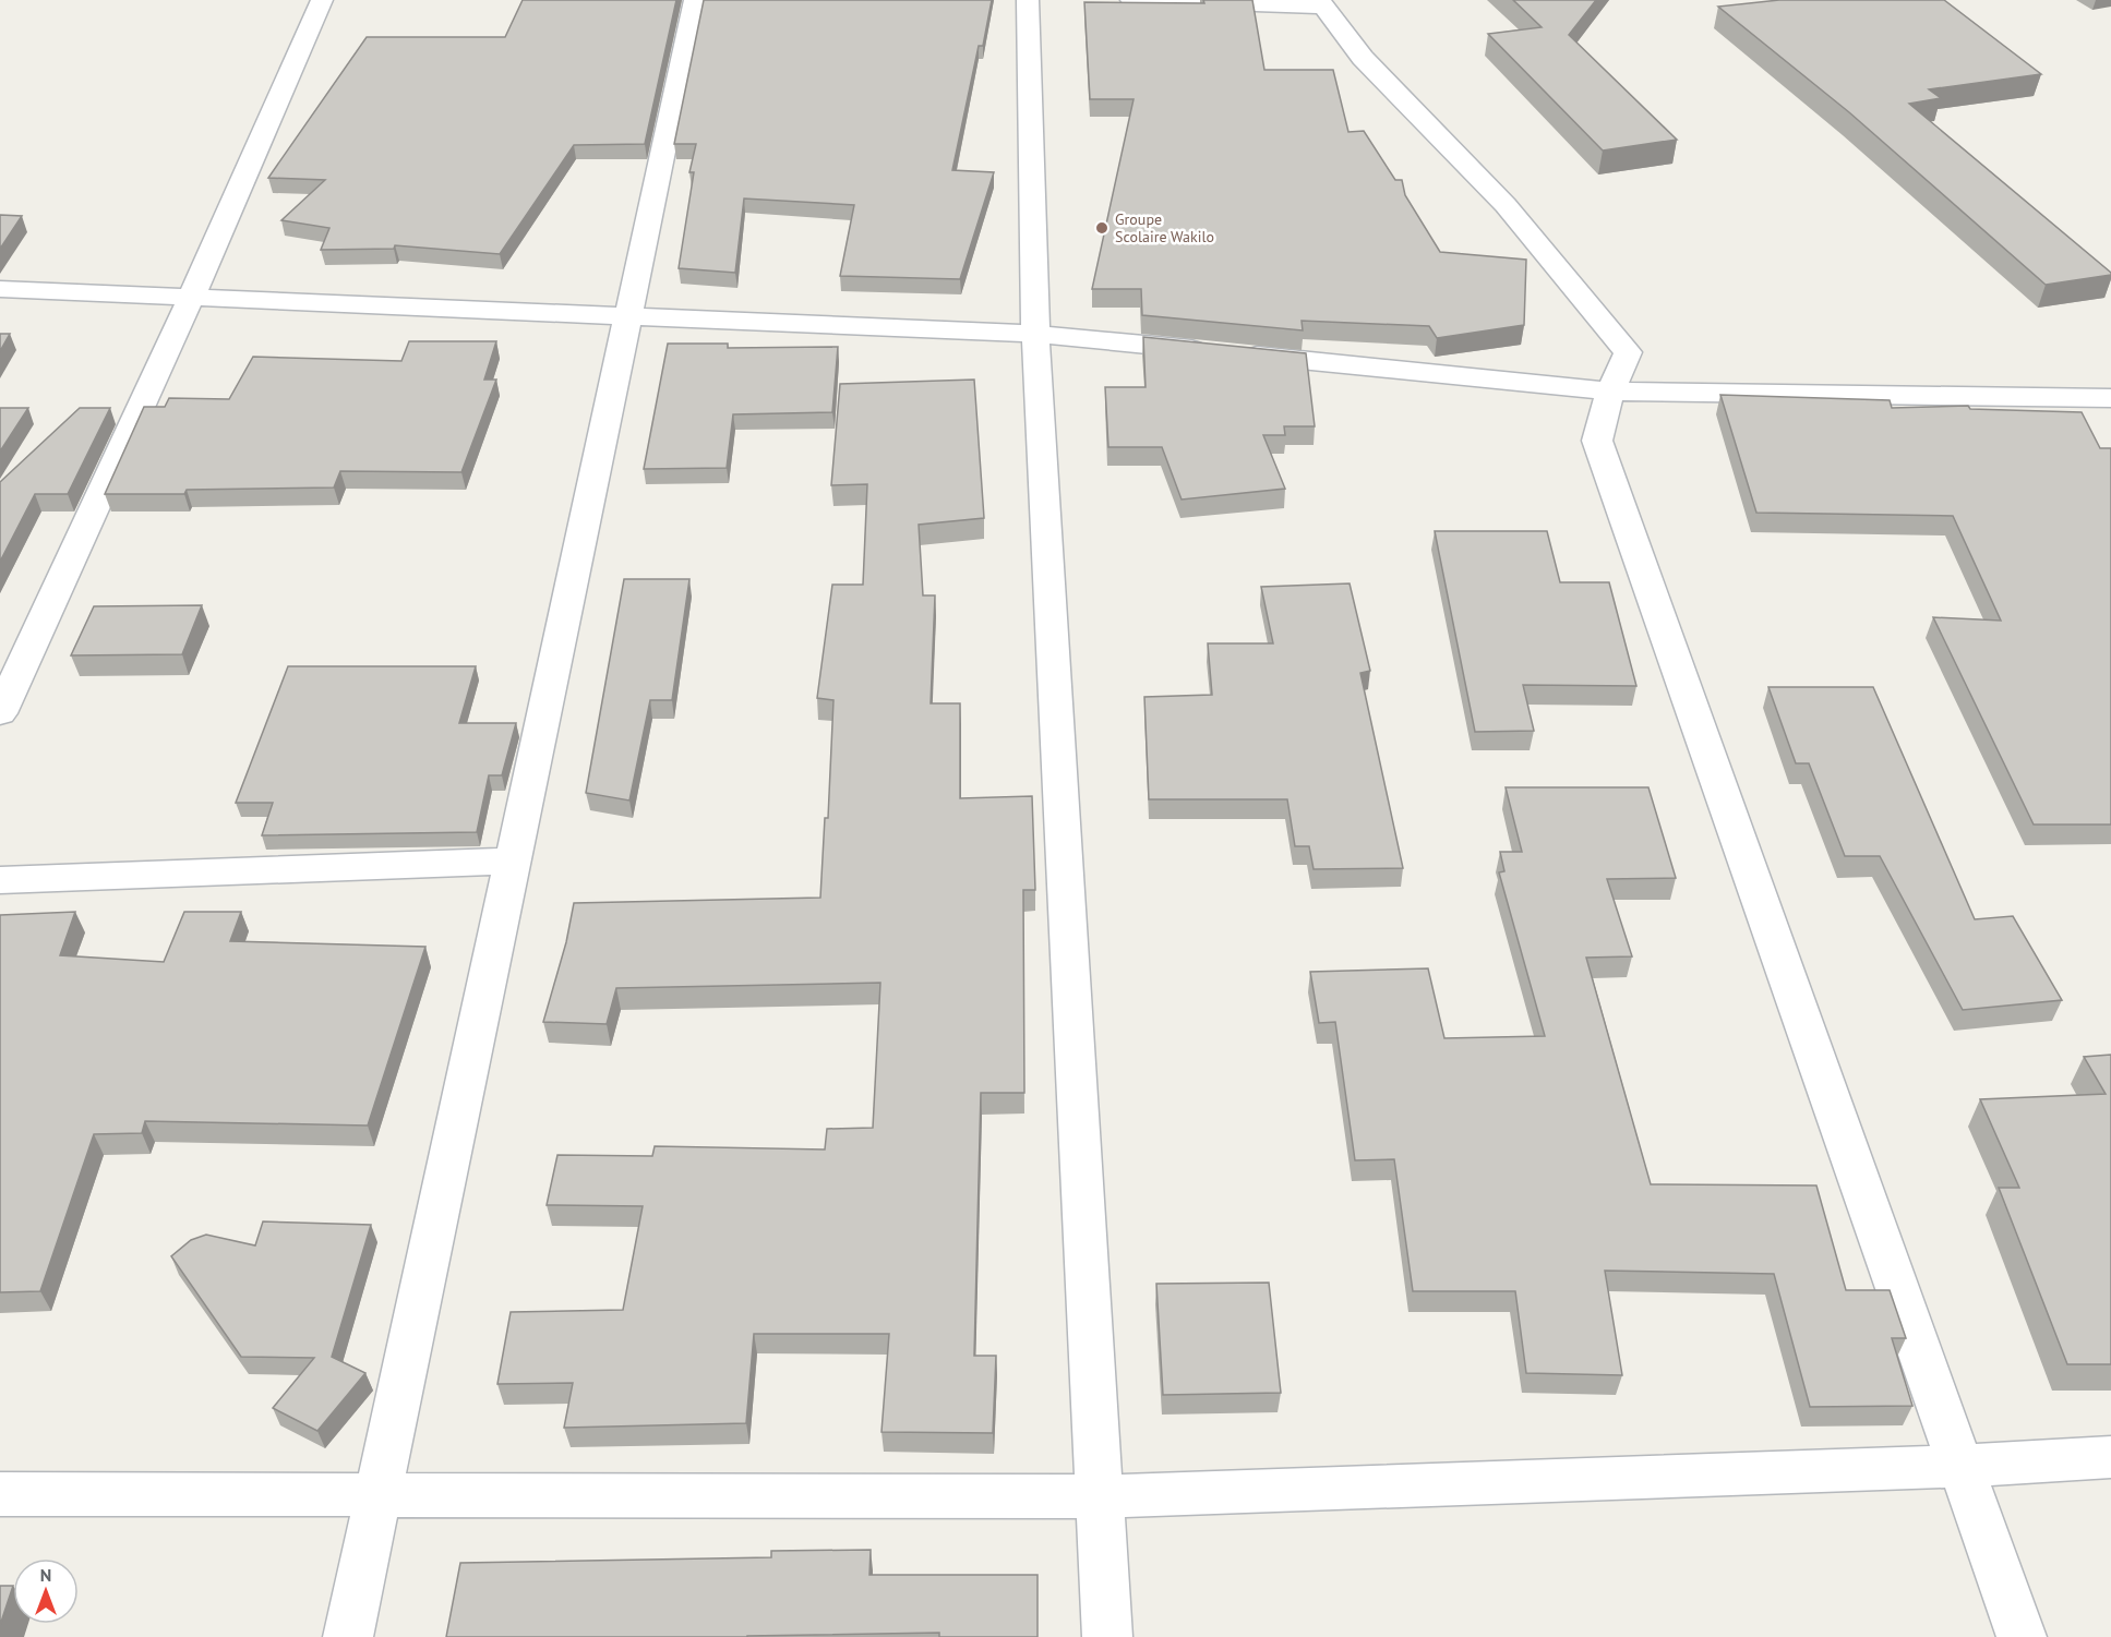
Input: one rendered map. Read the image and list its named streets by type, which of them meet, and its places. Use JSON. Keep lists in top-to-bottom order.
{
  "places": ["Groupe Scolaire Wakilo"],
  "north": "top"
}
